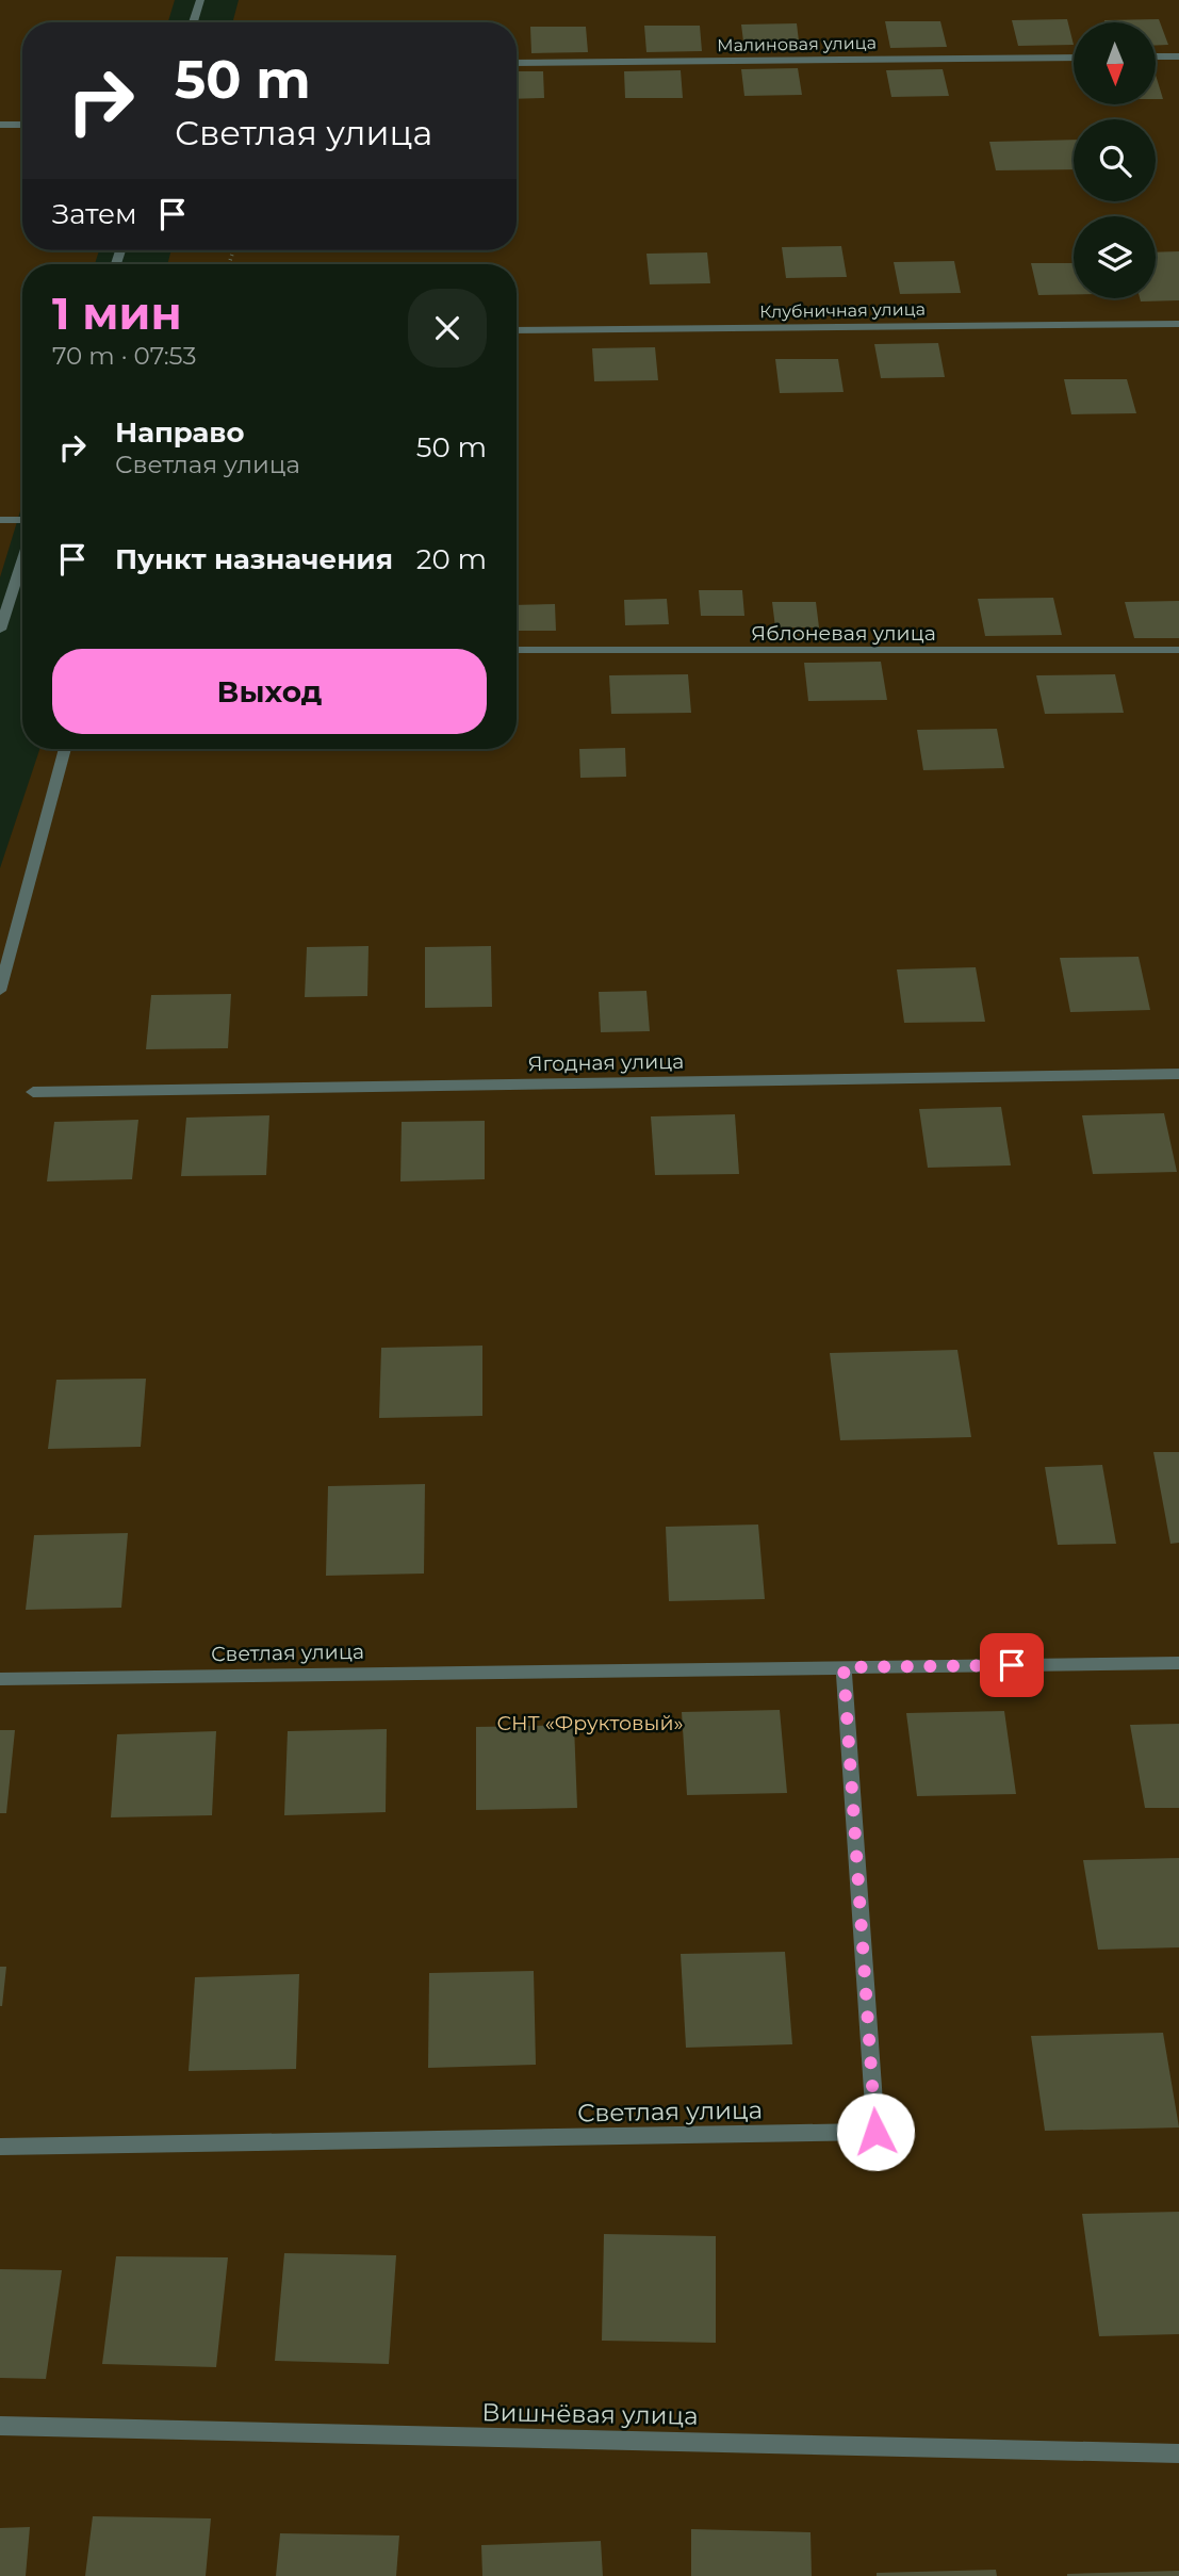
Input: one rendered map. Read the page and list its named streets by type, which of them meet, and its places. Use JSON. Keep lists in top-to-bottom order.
{
  "streets": {
    "street": [
      "Малиновая улица",
      "Клубничная улица",
      "Яблоневая улица",
      "Ягодная улица",
      "Светлая улица",
      "Вишнёвая улица"
    ]
  },
  "parks": ["СНТ «Фруктовый»"],
  "north": "bottom",
  "page": {
    "turn": ["50 m", "Светлая улица"],
    "then": "Затем",
    "heading": ["1 мин", "70 m · 07:53"],
    "list": [
      {
        "name": "Направо",
        "note": "Светлая улица",
        "value": "50 m"
      },
      {
        "name": "Пункт назначения",
        "value": "20 m"
      }
    ],
    "buttons": "Выход"
  }
}
